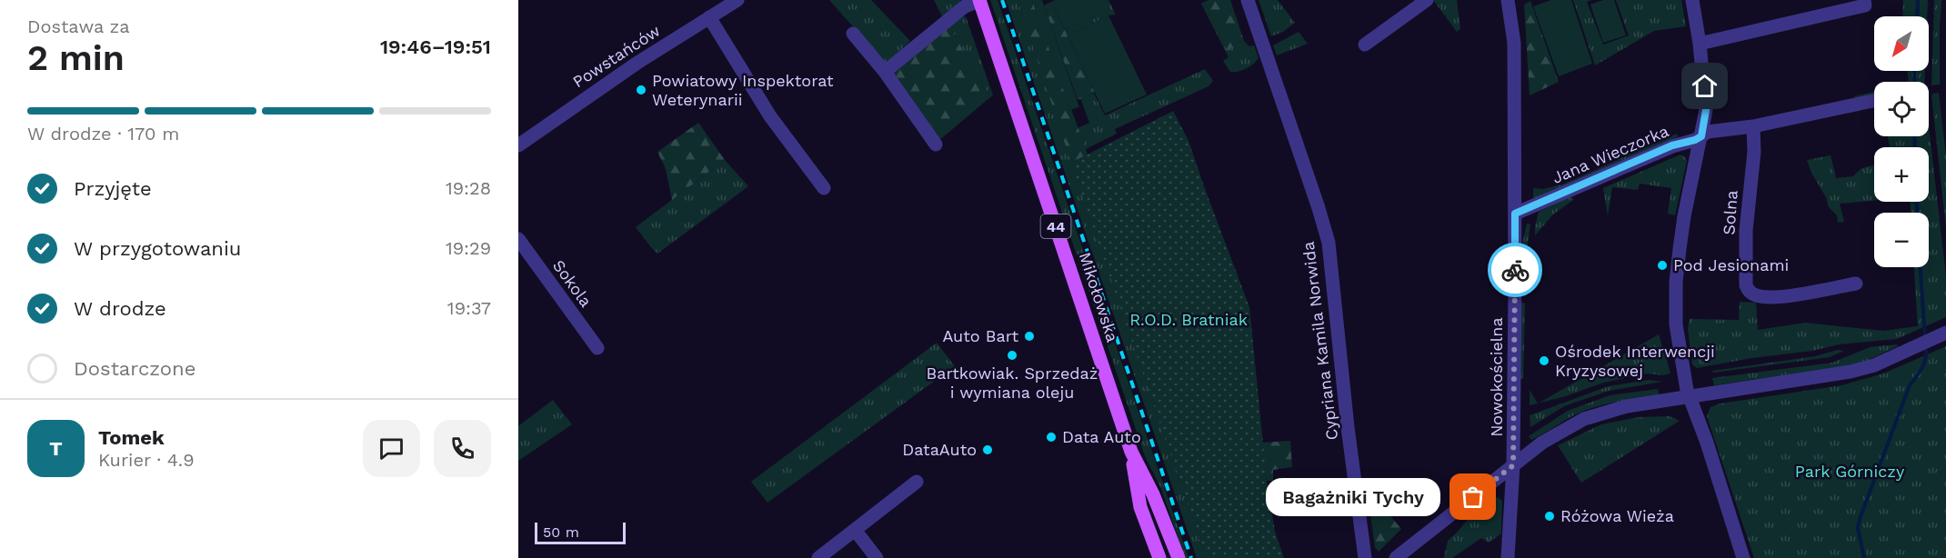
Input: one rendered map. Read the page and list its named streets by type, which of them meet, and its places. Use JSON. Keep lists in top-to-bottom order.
{
  "streets": {
    "main road": ["44", "Mikołowska"],
    "street": [
      "Powstańców",
      "Jana Wieczorka",
      "Solna",
      "Sokola",
      "Cypriana Kamila Norwida",
      "Nowokościelna"
    ]
  },
  "crossings": [
    ["Jana Wieczorka", "Solna"],
    ["Jana Wieczorka", "Nowokościelna"]
  ],
  "parks": ["R.O.D. Bratniak", "Park Górniczy"],
  "places": [
    "Powiatowy Inspektorat Weterynarii",
    "Pod Jesionami",
    "Auto Bart",
    "Bartkowiak. Sprzedaż i wymiana oleju",
    "Ośrodek Interwencji Kryzysowej",
    "Data Auto",
    "DataAuto",
    "Bagażniki Tychy",
    "Różowa Wieża"
  ],
  "scale_bar": "50 m",
  "north": "bottom left",
  "page": {
    "heading": ["2 min", "Dostawa za", "19:46–19:51"],
    "panel": ["Tomek", "Kurier · 4.9"],
    "map_buttons": ["+", "−"],
    "bar": "W drodze · 170 m",
    "list": [
      ["Przyjęte", "19:28"],
      ["W przygotowaniu", "19:29"],
      ["W drodze", "19:37"],
      "Dostarczone"
    ],
    "round": "T",
    "bubble": "Bagażniki Tychy",
    "scale": "50 m"
  }
}
